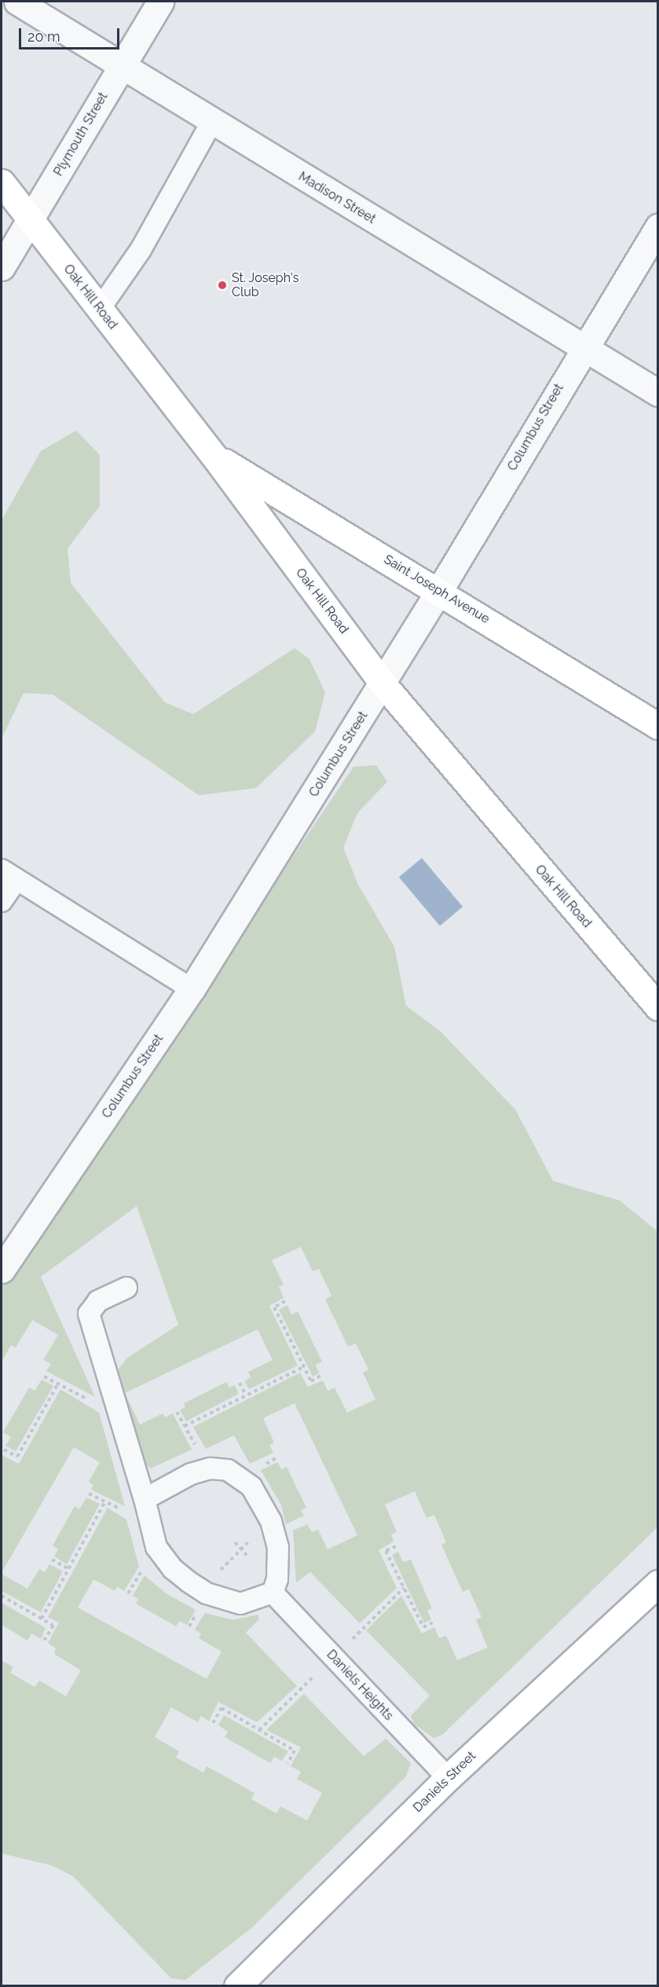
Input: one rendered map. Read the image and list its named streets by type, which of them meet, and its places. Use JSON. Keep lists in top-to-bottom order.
{
  "streets": {
    "street": [
      "Plymouth Street",
      "Madison Street",
      "Oak Hill Road",
      "Columbus Street",
      "Saint Joseph Avenue",
      "Daniels Street"
    ],
    "lane": ["Daniels Heights"]
  },
  "crossings": [
    ["Plymouth Street", "Madison Street"],
    ["Plymouth Street", "Oak Hill Road"],
    ["Madison Street", "Columbus Street"],
    ["Oak Hill Road", "Columbus Street"],
    ["Oak Hill Road", "Saint Joseph Avenue"],
    ["Columbus Street", "Saint Joseph Avenue"],
    ["Daniels Heights", "Daniels Street"]
  ],
  "places": ["St. Joseph's Club"],
  "scale_bar": "20 m"
}
